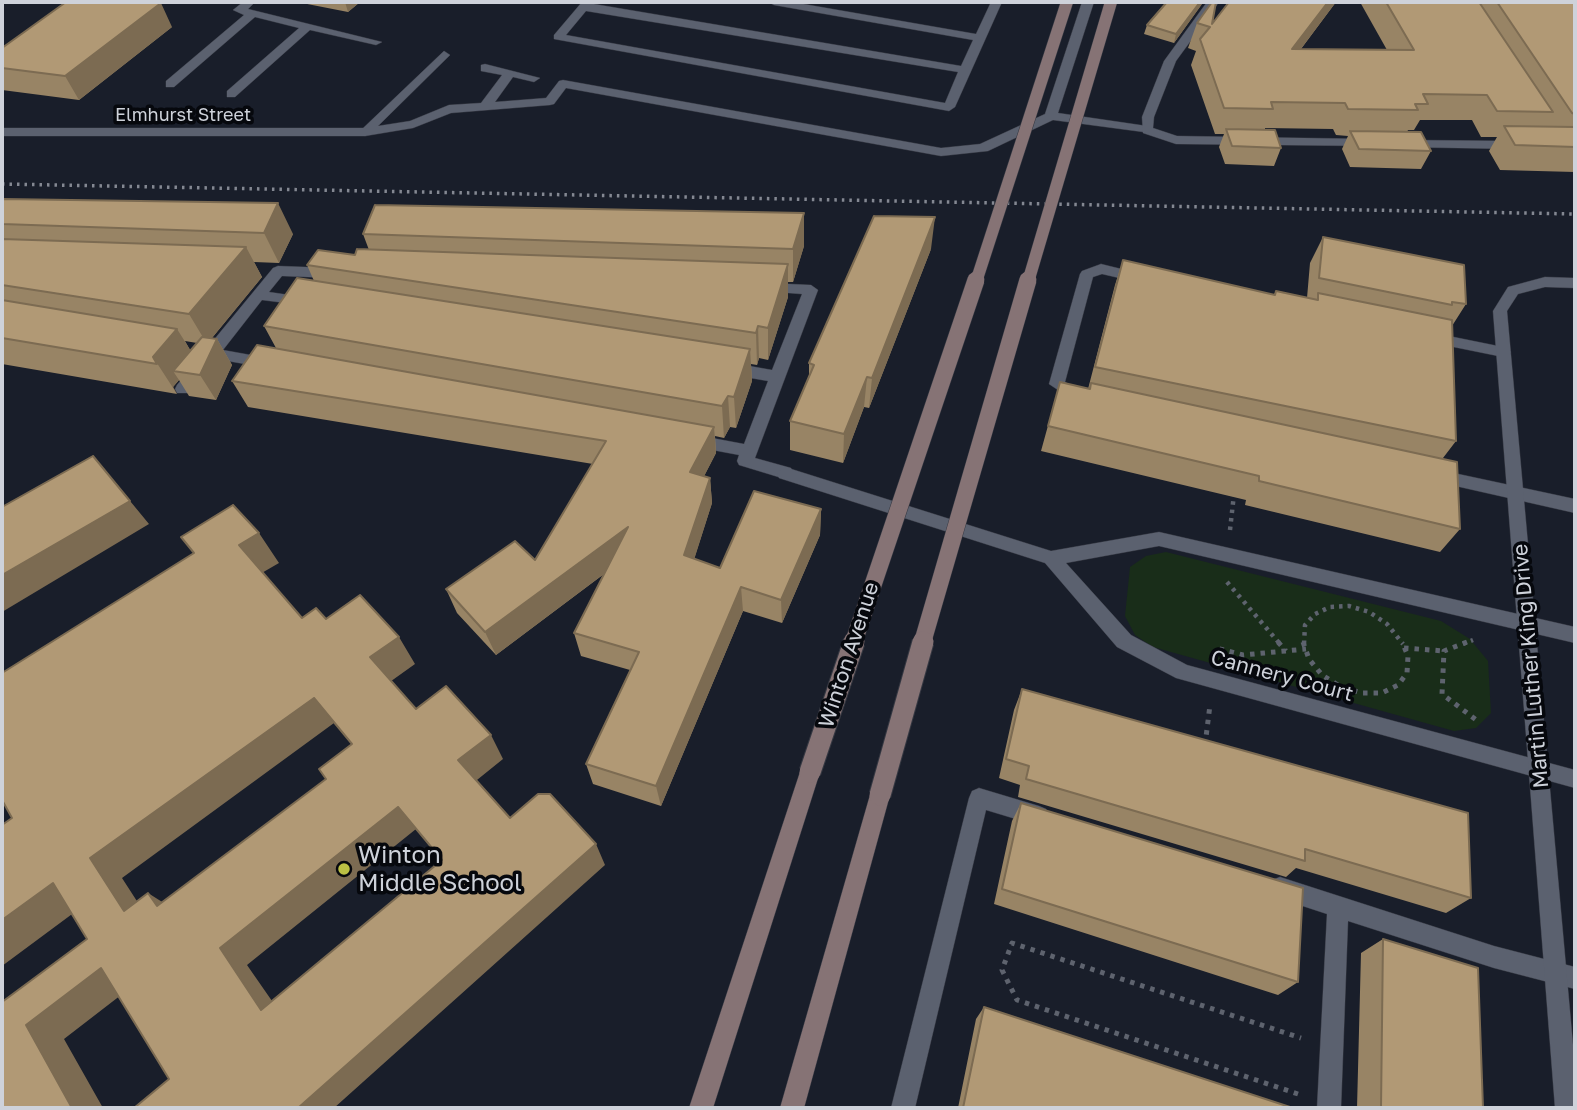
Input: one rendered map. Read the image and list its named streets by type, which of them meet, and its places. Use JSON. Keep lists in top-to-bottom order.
{
  "streets": {
    "main road": ["Winton Avenue"],
    "street": ["Elmhurst Street", "Martin Luther King Drive", "Cannery Court"]
  },
  "crossings": [
    ["Martin Luther King Drive", "Cannery Court"]
  ],
  "places": ["Winton Middle School"]
}
